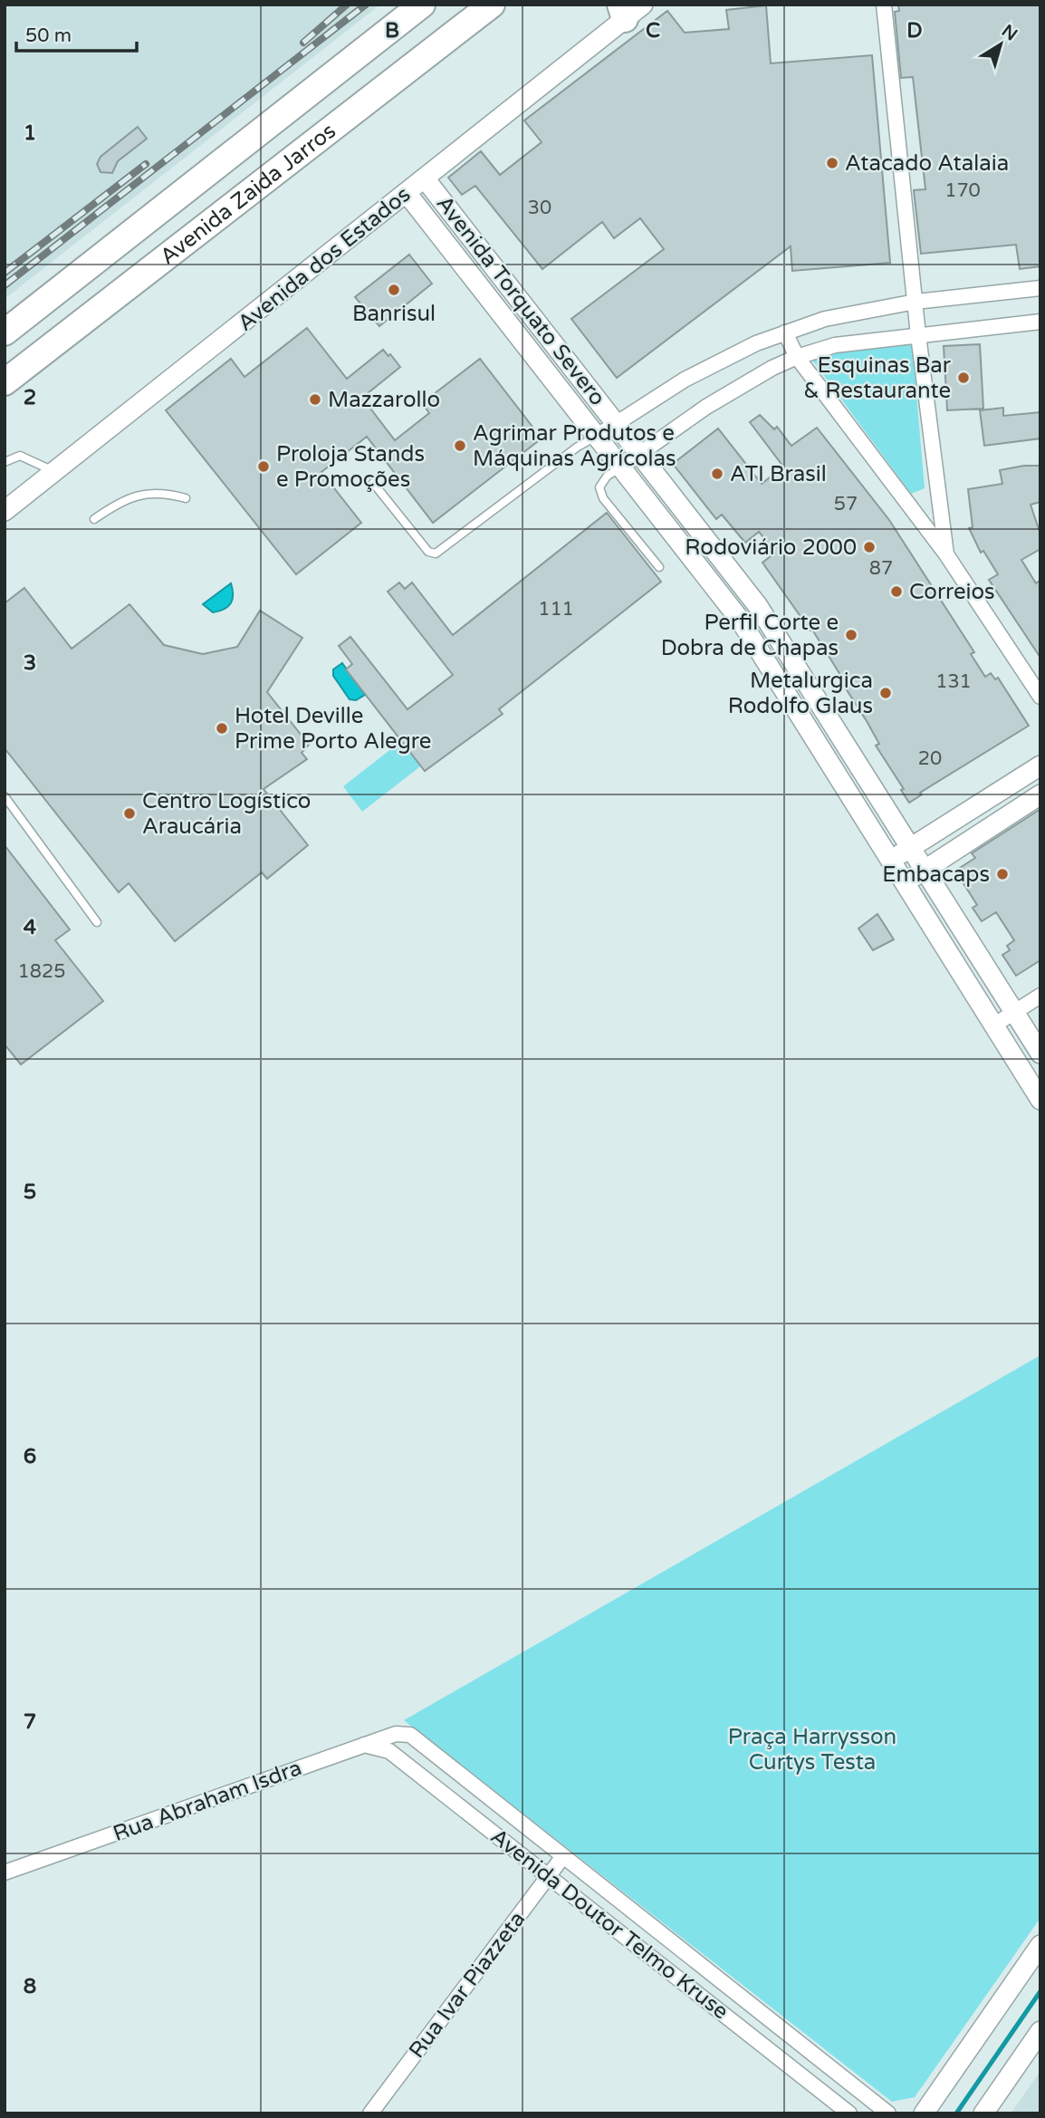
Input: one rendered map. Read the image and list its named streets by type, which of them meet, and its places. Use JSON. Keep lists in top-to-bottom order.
{
  "streets": {
    "highway": ["Avenida Zaida Jarros"],
    "street": [
      "Avenida dos Estados",
      "Avenida Torquato Severo",
      "Rua Abraham Isdra",
      "Avenida Doutor Telmo Kruse",
      "Rua Ivar Piazzeta"
    ]
  },
  "crossings": [
    ["Avenida dos Estados", "Avenida Torquato Severo"],
    ["Rua Abraham Isdra", "Avenida Doutor Telmo Kruse"],
    ["Avenida Doutor Telmo Kruse", "Rua Ivar Piazzeta"]
  ],
  "parks": ["Praça Harrysson Curtys Testa"],
  "places": [
    "Atacado Atalaia",
    "Banrisul",
    "Esquinas Bar & Restaurante",
    "Mazzarollo",
    "Agrimar Produtos e Máquinas Agrícolas",
    "Proloja Stands e Promoções",
    "ATI Brasil",
    "Rodoviário 2000",
    "Correios",
    "Perfil Corte e Dobra de Chapas",
    "Metalurgica Rodolfo Glaus",
    "Hotel Deville Prime Porto Alegre",
    "Centro Logístico Araucária",
    "Embacaps"
  ],
  "house_numbers": [
    "170",
    "30",
    "57",
    "87",
    "111",
    "131",
    "20",
    "1825"
  ],
  "scale_bar": "50 m",
  "north": "top right",
  "grid": {
    "columns": ["B", "C", "D"],
    "rows": [
      "1",
      "2",
      "3",
      "4",
      "5",
      "6",
      "7",
      "8"
    ]
  }
}
